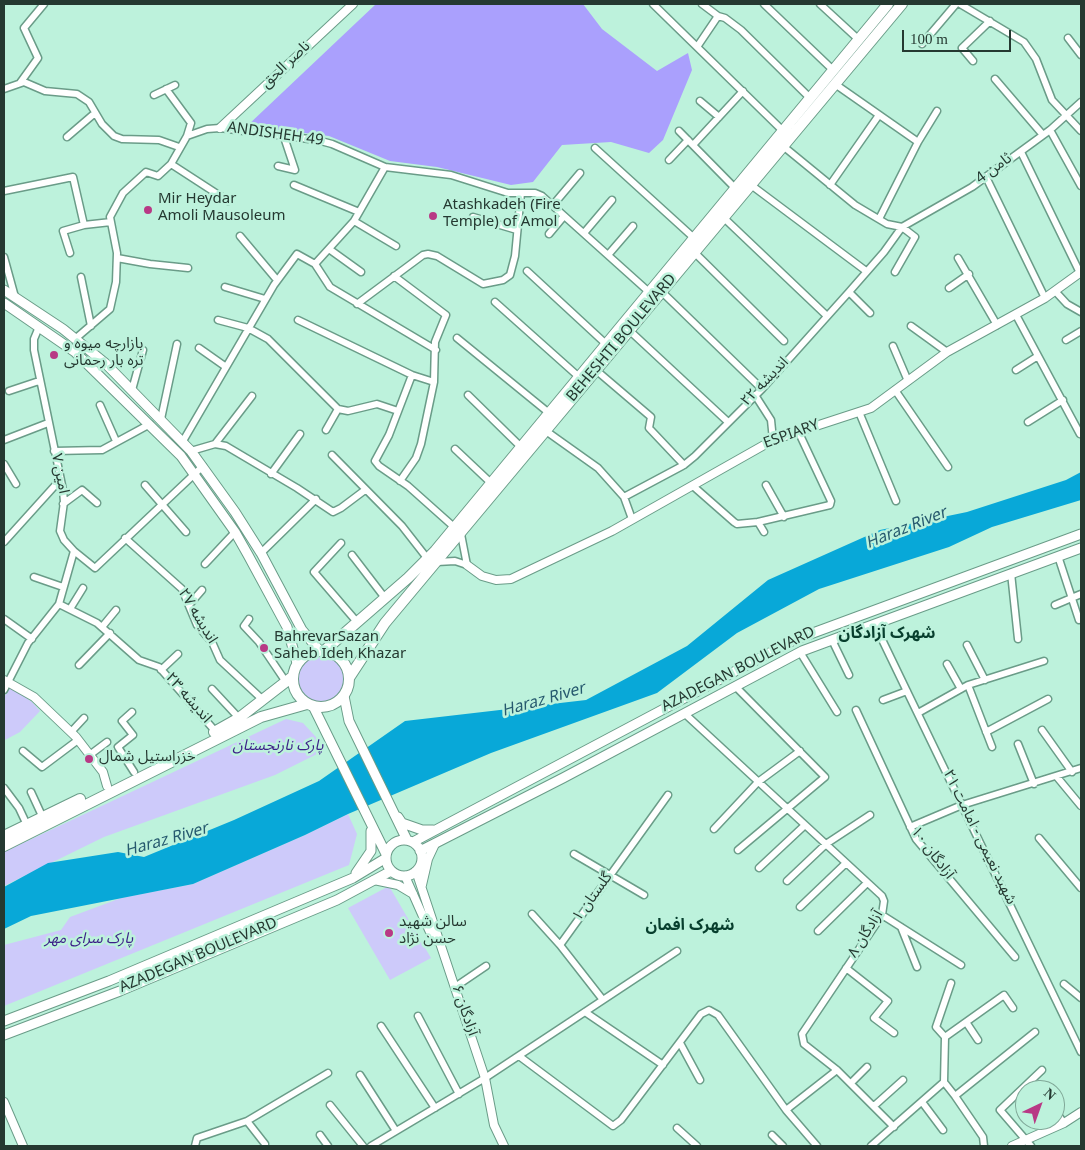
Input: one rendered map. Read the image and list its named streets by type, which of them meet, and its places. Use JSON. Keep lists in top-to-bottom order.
{
  "streets": {
    "main road": ["BEHESHTI BOULEVARD", "AZADEGAN BOULEVARD"],
    "street": [
      "ناصر الحق",
      "ANDISHEH 49",
      "ثامن 4",
      "اندیشه ۲۲",
      "ESPIARY",
      "امین ۷",
      "اندیشه ۲۷",
      "اندیشه ۲۳",
      "شهید نعیمی - امامت ۲۱",
      "آزادگان ۱۰",
      "گلستان ۱",
      "آزادگان ۸",
      "آزادگان ۶"
    ]
  },
  "crossings": [
    ["ناصر الحق", "ANDISHEH 49"],
    ["ANDISHEH 49", "BEHESHTI BOULEVARD"],
    ["ثامن 4", "اندیشه ۲۲"],
    ["BEHESHTI BOULEVARD", "ESPIARY"],
    ["امین ۷", "اندیشه ۲۷"],
    ["AZADEGAN BOULEVARD", "شهید نعیمی - امامت ۲۱"],
    ["AZADEGAN BOULEVARD", "آزادگان ۸"],
    ["AZADEGAN BOULEVARD", "آزادگان ۶"]
  ],
  "districts": ["شهرک آزادگان", "شهرک افمان"],
  "water": ["Haraz River"],
  "parks": ["پارک نارنجستان", "پارک سرای مهر"],
  "places": [
    "Mir Heydar Amoli Mausoleum",
    "Atashkadeh (Fire Temple) of Amol",
    "بازارچه میوه و تره بار رحمانی",
    "BahrevarSazan Saheb Ideh Khazar",
    "خزراستیل شمال",
    "سالن شهید حسن نژاد"
  ],
  "scale_bar": "100 m",
  "north": "top right"
}
